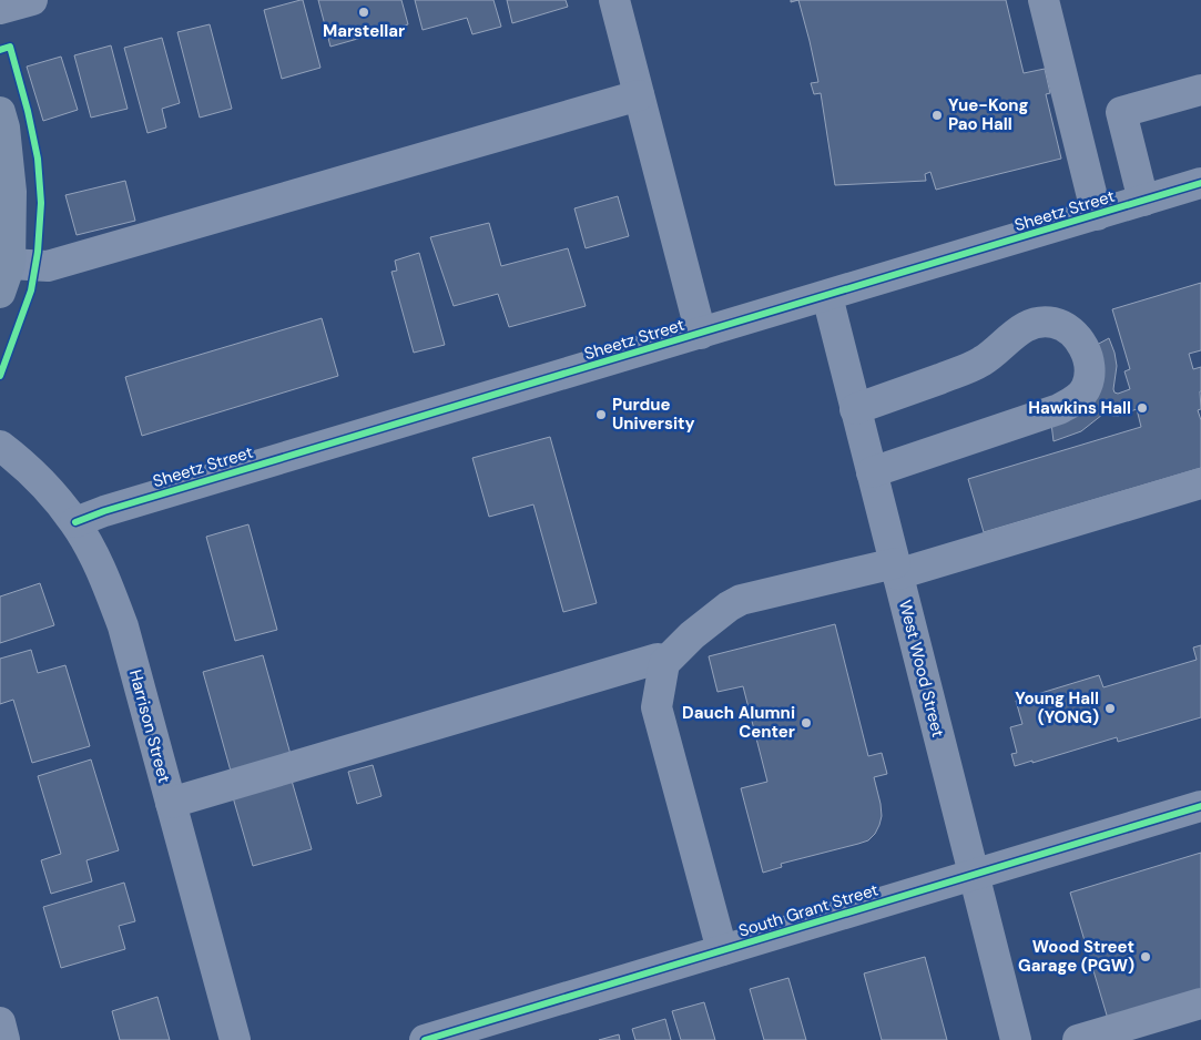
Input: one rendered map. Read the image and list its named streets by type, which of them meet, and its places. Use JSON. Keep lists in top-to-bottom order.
{
  "streets": {
    "street": [
      "Sheetz Street",
      "West Wood Street",
      "Harrison Street",
      "South Grant Street"
    ]
  },
  "crossings": [
    ["Sheetz Street", "West Wood Street"],
    ["Sheetz Street", "Harrison Street"],
    ["West Wood Street", "South Grant Street"]
  ],
  "places": [
    "Marstellar",
    "Yue-Kong Pao Hall",
    "Hawkins Hall",
    "Purdue University",
    "Young Hall (YONG)",
    "Dauch Alumni Center",
    "Wood Street Garage (PGW)"
  ]
}
